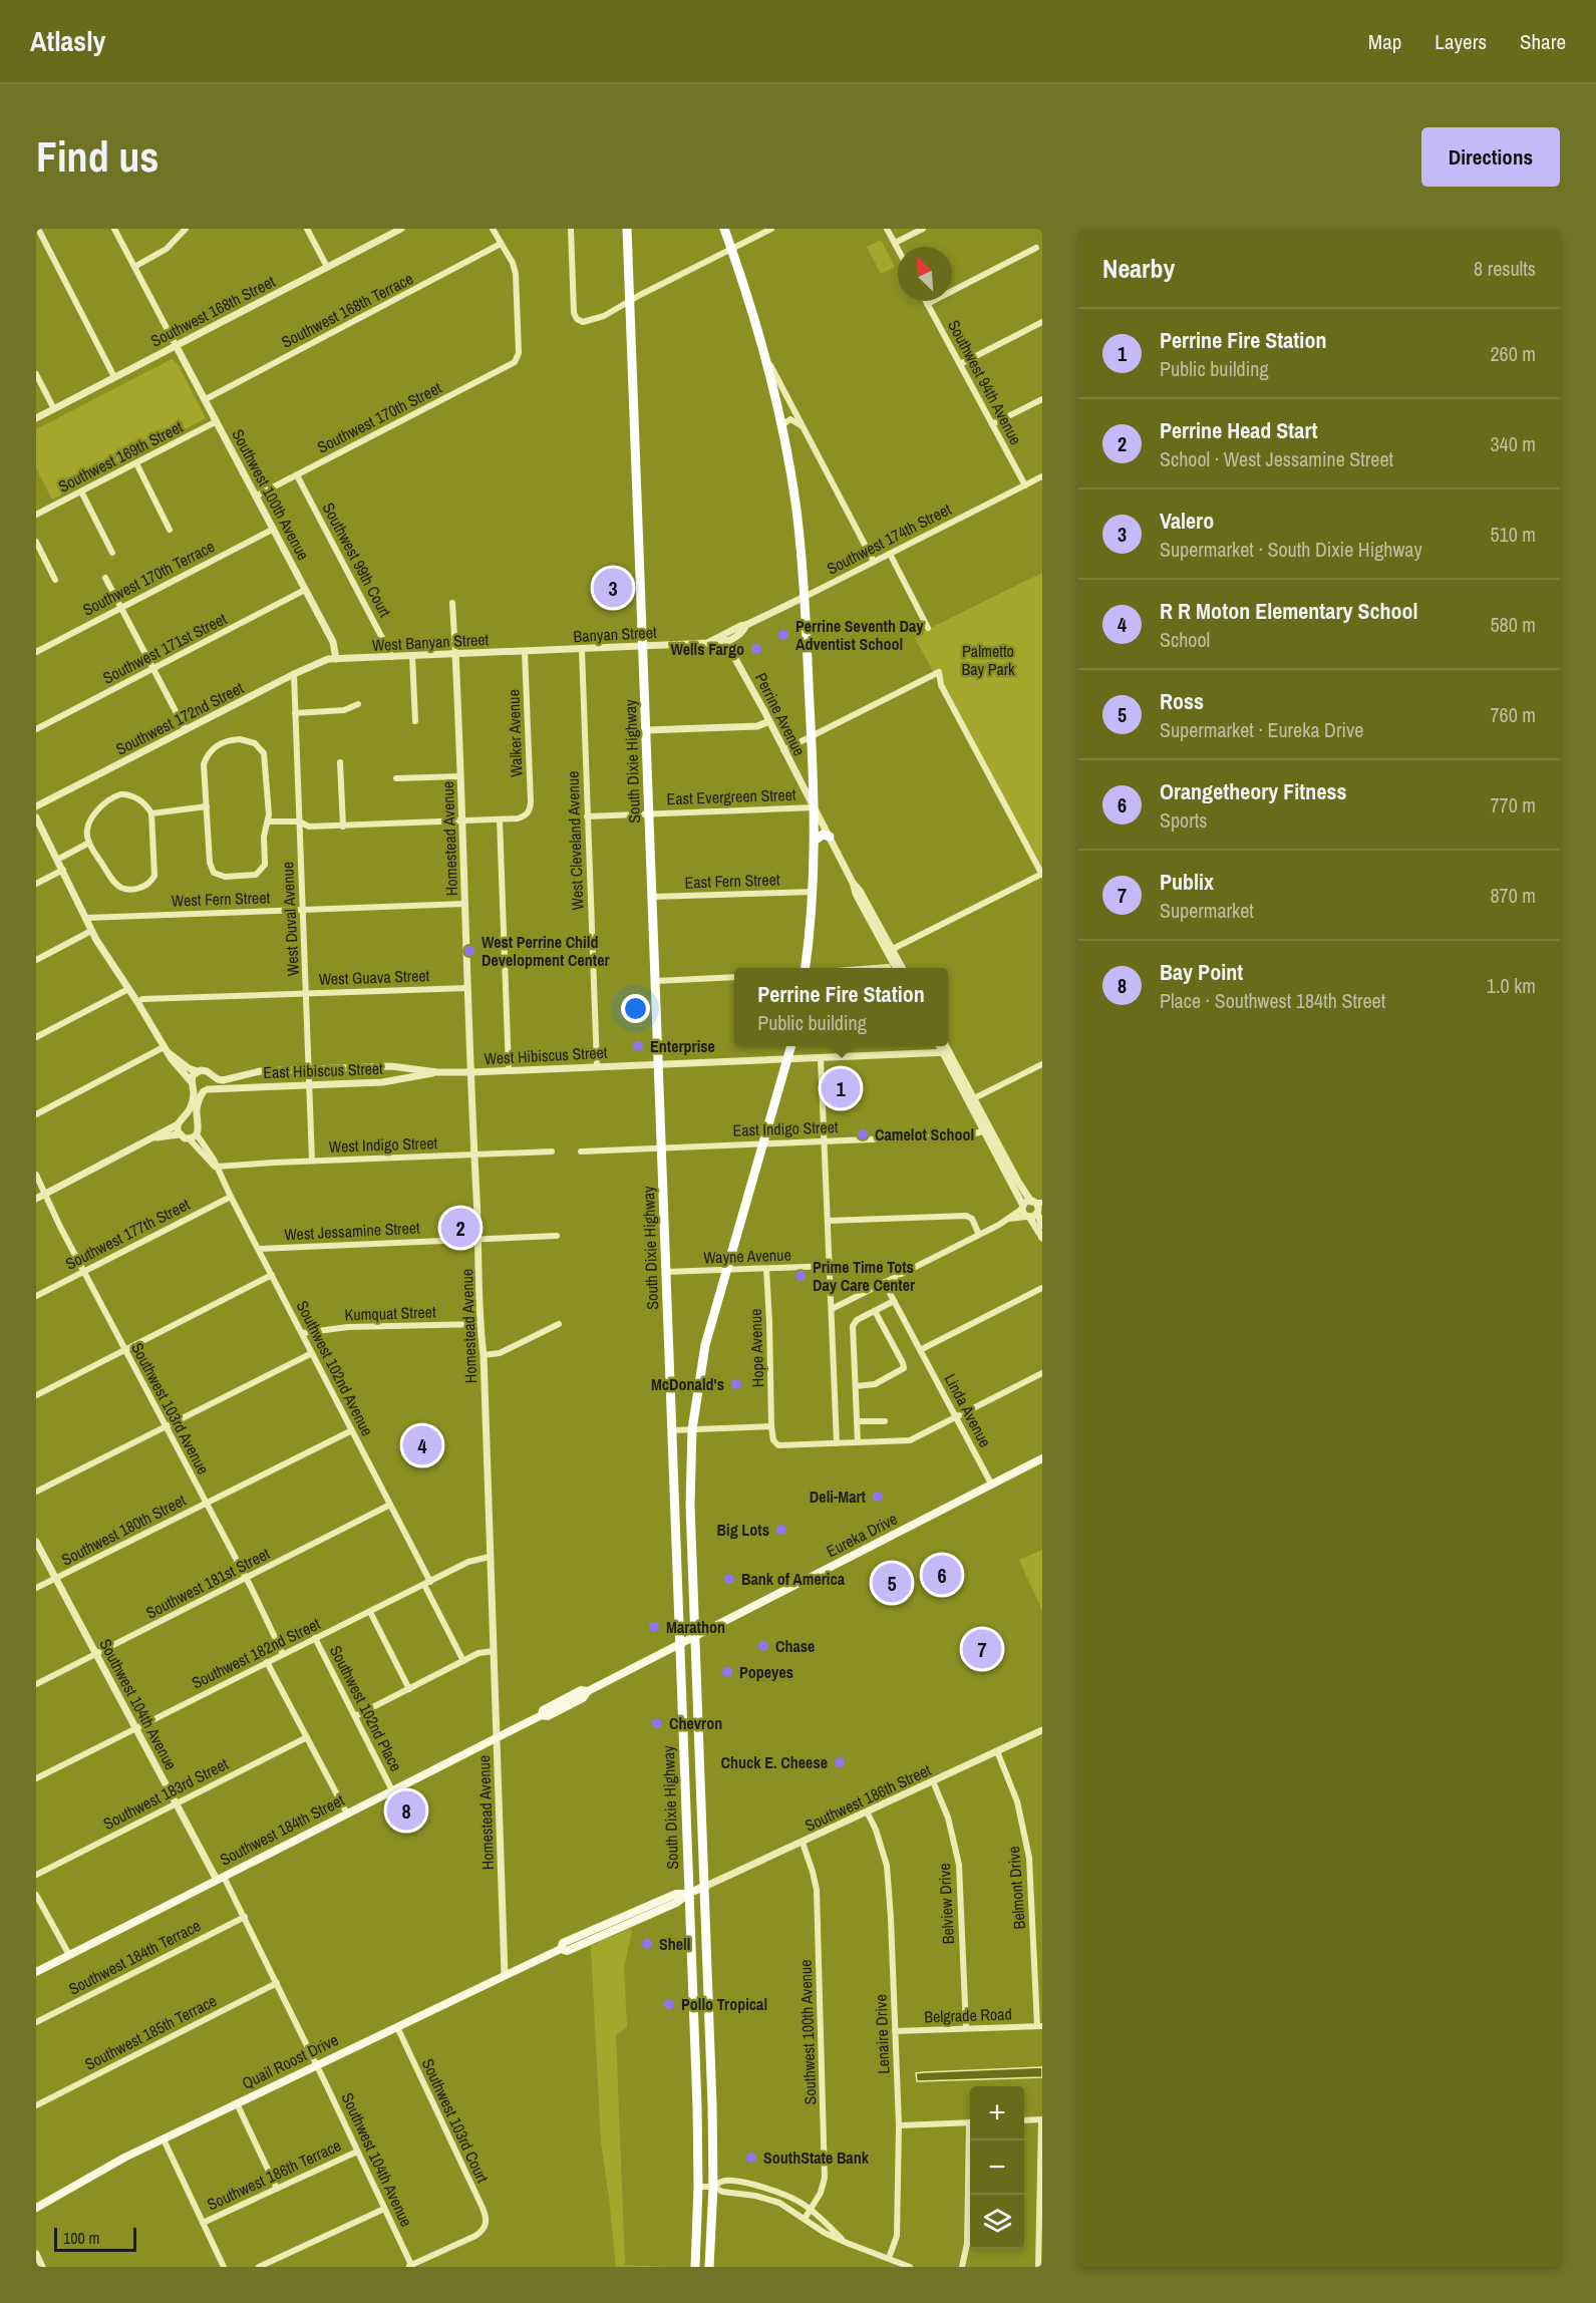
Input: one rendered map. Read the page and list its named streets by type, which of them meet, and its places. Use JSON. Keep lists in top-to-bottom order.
{
  "streets": {
    "highway": ["South Dixie Highway"],
    "main road": ["Eureka Drive", "Southwest 184th Street", "Quail Roost Drive"],
    "street": [
      "Southwest 168th Terrace",
      "Southwest 168th Street",
      "Southwest 94th Avenue",
      "Southwest 170th Street",
      "Southwest 169th Street",
      "Southwest 100th Avenue",
      "Southwest 174th Street",
      "Southwest 99th Court",
      "Southwest 170th Terrace",
      "Banyan Street",
      "West Banyan Street",
      "Southwest 171st Street",
      "Perrine Avenue",
      "Southwest 172nd Street",
      "Walker Avenue",
      "East Evergreen Street",
      "Homestead Avenue",
      "West Cleveland Avenue",
      "East Fern Street",
      "West Fern Street",
      "West Duval Avenue",
      "West Guava Street",
      "West Hibiscus Street",
      "East Hibiscus Street",
      "East Indigo Street",
      "West Indigo Street",
      "West Jessamine Street",
      "Southwest 177th Street",
      "Wayne Avenue",
      "Kumquat Street",
      "Hope Avenue",
      "Southwest 102nd Avenue",
      "Southwest 103rd Avenue",
      "Linda Avenue",
      "Southwest 180th Street",
      "Southwest 181st Street",
      "Southwest 182nd Street",
      "Southwest 104th Avenue",
      "Southwest 102nd Place",
      "Southwest 183rd Street",
      "Southwest 186th Street",
      "Belmont Drive",
      "Belview Drive",
      "Southwest 184th Terrace",
      "Belgrade Road",
      "Southwest 185th Terrace",
      "Lenaire Drive",
      "Southwest 103rd Court",
      "Southwest 186th Terrace"
    ]
  },
  "crossings": [
    ["Southwest 168th Terrace", "Southwest 170th Street"],
    ["Southwest 168th Terrace", "Southwest 100th Avenue"],
    ["Southwest 168th Street", "Southwest 100th Avenue"],
    ["Southwest 94th Avenue", "Southwest 174th Street"],
    ["Southwest 170th Street", "Southwest 100th Avenue"],
    ["Southwest 170th Street", "Southwest 99th Court"],
    ["Southwest 169th Street", "Southwest 100th Avenue"],
    ["Southwest 100th Avenue", "Southwest 170th Terrace"],
    ["Southwest 100th Avenue", "West Banyan Street"],
    ["Southwest 100th Avenue", "Southwest 171st Street"],
    ["Southwest 100th Avenue", "Southwest 172nd Street"],
    ["Southwest 100th Avenue", "Southwest 186th Street"],
    ["Southwest 174th Street", "Banyan Street"],
    ["Southwest 174th Street", "Perrine Avenue"],
    ["Southwest 99th Court", "West Banyan Street"],
    ["Banyan Street", "West Banyan Street"],
    ["Banyan Street", "Perrine Avenue"],
    ["Banyan Street", "Walker Avenue"],
    ["Banyan Street", "South Dixie Highway"],
    ["Banyan Street", "West Cleveland Avenue"],
    ["West Banyan Street", "Southwest 172nd Street"],
    ["West Banyan Street", "Walker Avenue"],
    ["West Banyan Street", "Homestead Avenue"],
    ["Perrine Avenue", "East Evergreen Street"],
    ["Southwest 172nd Street", "West Duval Avenue"],
    ["South Dixie Highway", "East Evergreen Street"],
    ["South Dixie Highway", "East Fern Street"],
    ["South Dixie Highway", "West Hibiscus Street"],
    ["South Dixie Highway", "East Indigo Street"],
    ["South Dixie Highway", "Wayne Avenue"],
    ["South Dixie Highway", "Eureka Drive"],
    ["South Dixie Highway", "Southwest 186th Street"],
    ["South Dixie Highway", "Southwest 184th Street"],
    ["South Dixie Highway", "Quail Roost Drive"],
    ["East Evergreen Street", "West Cleveland Avenue"],
    ["Homestead Avenue", "West Fern Street"],
    ["Homestead Avenue", "West Guava Street"],
    ["Homestead Avenue", "West Hibiscus Street"],
    ["Homestead Avenue", "East Hibiscus Street"],
    ["Homestead Avenue", "West Indigo Street"],
    ["Homestead Avenue", "West Jessamine Street"],
    ["Homestead Avenue", "Kumquat Street"],
    ["Homestead Avenue", "Southwest 182nd Street"],
    ["Homestead Avenue", "Southwest 184th Street"],
    ["Homestead Avenue", "Quail Roost Drive"],
    ["West Cleveland Avenue", "West Hibiscus Street"],
    ["West Fern Street", "West Duval Avenue"],
    ["West Duval Avenue", "West Guava Street"],
    ["West Duval Avenue", "East Hibiscus Street"],
    ["West Duval Avenue", "West Indigo Street"],
    ["West Hibiscus Street", "East Hibiscus Street"],
    ["West Indigo Street", "Southwest 102nd Avenue"],
    ["West Jessamine Street", "Southwest 102nd Avenue"],
    ["Southwest 177th Street", "Southwest 102nd Avenue"],
    ["Southwest 177th Street", "Southwest 103rd Avenue"],
    ["Wayne Avenue", "Hope Avenue"],
    ["Kumquat Street", "Southwest 102nd Avenue"],
    ["Southwest 102nd Avenue", "Southwest 180th Street"],
    ["Southwest 102nd Avenue", "Southwest 181st Street"],
    ["Southwest 102nd Avenue", "Southwest 182nd Street"],
    ["Southwest 103rd Avenue", "Southwest 180th Street"],
    ["Southwest 103rd Avenue", "Southwest 181st Street"],
    ["Southwest 103rd Avenue", "Southwest 182nd Street"],
    ["Linda Avenue", "Eureka Drive"],
    ["Southwest 180th Street", "Southwest 104th Avenue"],
    ["Eureka Drive", "Southwest 184th Street"],
    ["Southwest 181st Street", "Southwest 104th Avenue"],
    ["Southwest 182nd Street", "Southwest 104th Avenue"],
    ["Southwest 182nd Street", "Southwest 102nd Place"],
    ["Southwest 104th Avenue", "Southwest 183rd Street"],
    ["Southwest 104th Avenue", "Southwest 184th Street"],
    ["Southwest 104th Avenue", "Southwest 184th Terrace"],
    ["Southwest 104th Avenue", "Southwest 185th Terrace"],
    ["Southwest 104th Avenue", "Quail Roost Drive"],
    ["Southwest 104th Avenue", "Southwest 103rd Court"],
    ["Southwest 104th Avenue", "Southwest 186th Terrace"],
    ["Southwest 102nd Place", "Southwest 184th Street"],
    ["Southwest 186th Street", "Belmont Drive"],
    ["Southwest 186th Street", "Belview Drive"],
    ["Southwest 186th Street", "Lenaire Drive"],
    ["Southwest 186th Street", "Quail Roost Drive"],
    ["Belmont Drive", "Belgrade Road"],
    ["Belview Drive", "Belgrade Road"],
    ["Belgrade Road", "Lenaire Drive"],
    ["Quail Roost Drive", "Southwest 103rd Court"]
  ],
  "parks": ["Palmetto Bay Park"],
  "places": [
    "Perrine Seventh Day Adventist School",
    "Wells Fargo",
    "West Perrine Child Development Center",
    "Enterprise",
    "Camelot School",
    "Prime Time Tots Day Care Center",
    "McDonald's",
    "Deli-Mart",
    "Big Lots",
    "Bank of America",
    "Marathon",
    "Chase",
    "Popeyes",
    "Chevron",
    "Chuck E. Cheese",
    "Shell",
    "Pollo Tropical",
    "SouthState Bank"
  ],
  "scale_bar": "100 m",
  "north": "top left",
  "page": {
    "header": "Atlasly",
    "nav": ["Map", "Layers", "Share"],
    "buttons": "Directions",
    "title": "Find us",
    "heading": ["Nearby", "8 results"],
    "list": [
      {
        "mark": "1",
        "name": "Perrine Fire Station",
        "note": "Public building",
        "value": "260 m"
      },
      {
        "mark": "2",
        "name": "Perrine Head Start",
        "note": "School · West Jessamine Street",
        "value": "340 m"
      },
      {
        "mark": "3",
        "name": "Valero",
        "note": "Supermarket · South Dixie Highway",
        "value": "510 m"
      },
      {
        "mark": "4",
        "name": "R R Moton Elementary School",
        "note": "School",
        "value": "580 m"
      },
      {
        "mark": "5",
        "name": "Ross",
        "note": "Supermarket · Eureka Drive",
        "value": "760 m"
      },
      {
        "mark": "6",
        "name": "Orangetheory Fitness",
        "note": "Sports",
        "value": "770 m"
      },
      {
        "mark": "7",
        "name": "Publix",
        "note": "Supermarket",
        "value": "870 m"
      },
      {
        "mark": "8",
        "name": "Bay Point",
        "note": "Place · Southwest 184th Street",
        "value": "1.0 km"
      }
    ],
    "pins": [
      "3",
      "1",
      "2",
      "4",
      "6",
      "5",
      "7",
      "8"
    ],
    "popup": ["Perrine Fire Station", "Public building"],
    "map_buttons": ["+", "−"],
    "scale": "100 m"
  }
}
